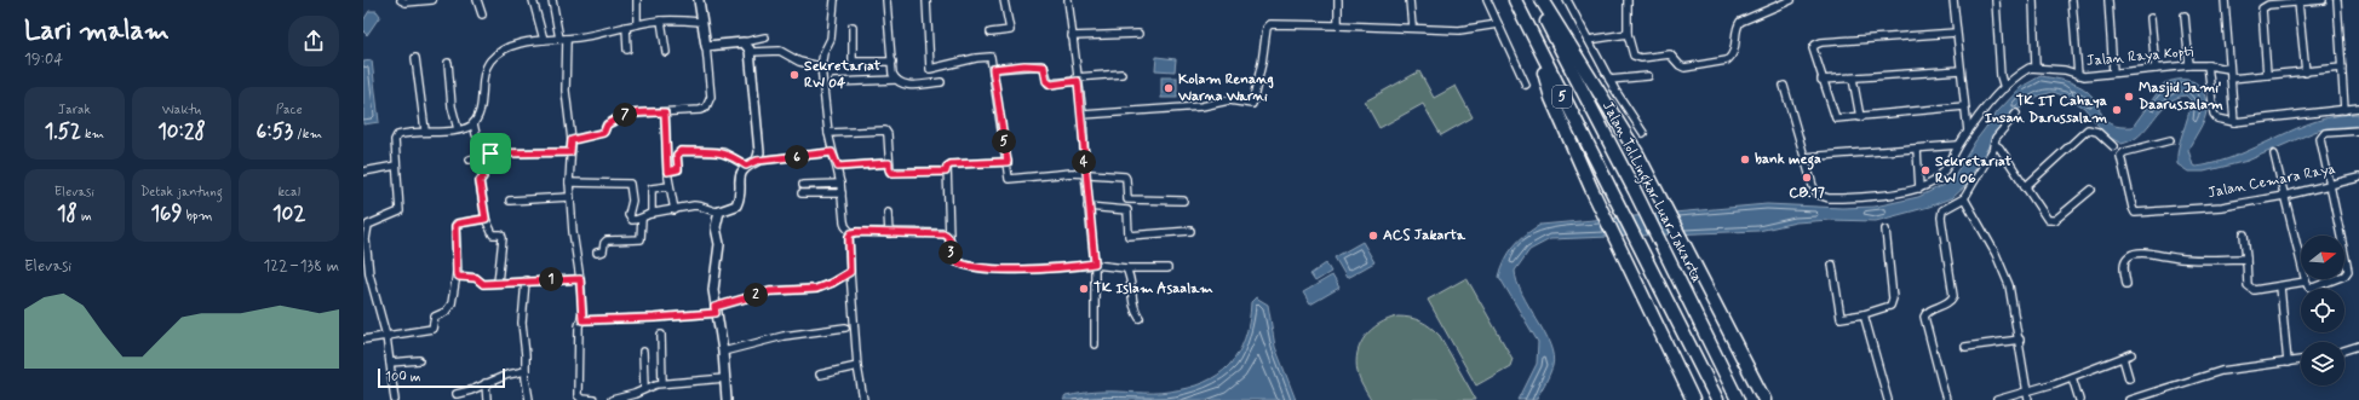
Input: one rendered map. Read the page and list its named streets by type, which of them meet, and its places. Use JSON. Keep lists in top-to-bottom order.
{
  "streets": {
    "highway": ["5", "Jalan Tol Lingkar Luar Jakarta"],
    "street": ["Jalan Raya Kopti", "Jalan Cemara Raya"]
  },
  "places": [
    "Sekretariat RW 04",
    "Kolam Renang Warna Warni",
    "Masjid Jami' Daarussalam",
    "TK IT Cahaya Insan Darussalam",
    "bank mega",
    "Sekretariat RW 06",
    "CB.17",
    "ACS Jakarta",
    "TK Islam Asaalam"
  ],
  "scale_bar": "100 m",
  "north": "right",
  "page": {
    "heading": ["Lari malam", "19:04"],
    "stats": [
      ["Jarak", "1.52 km"],
      ["Waktu", "10:28"],
      ["Pace", "6:53 /km"],
      ["Elevasi", "18 m"],
      ["Detak jantung", "169 bpm"],
      ["kcal", "102"]
    ],
    "pins": [
      "7",
      "5",
      "6",
      "4",
      "3",
      "1",
      "2"
    ],
    "chart": ["Elevasi", "122–138 m"],
    "scale": "100 m"
  }
}
